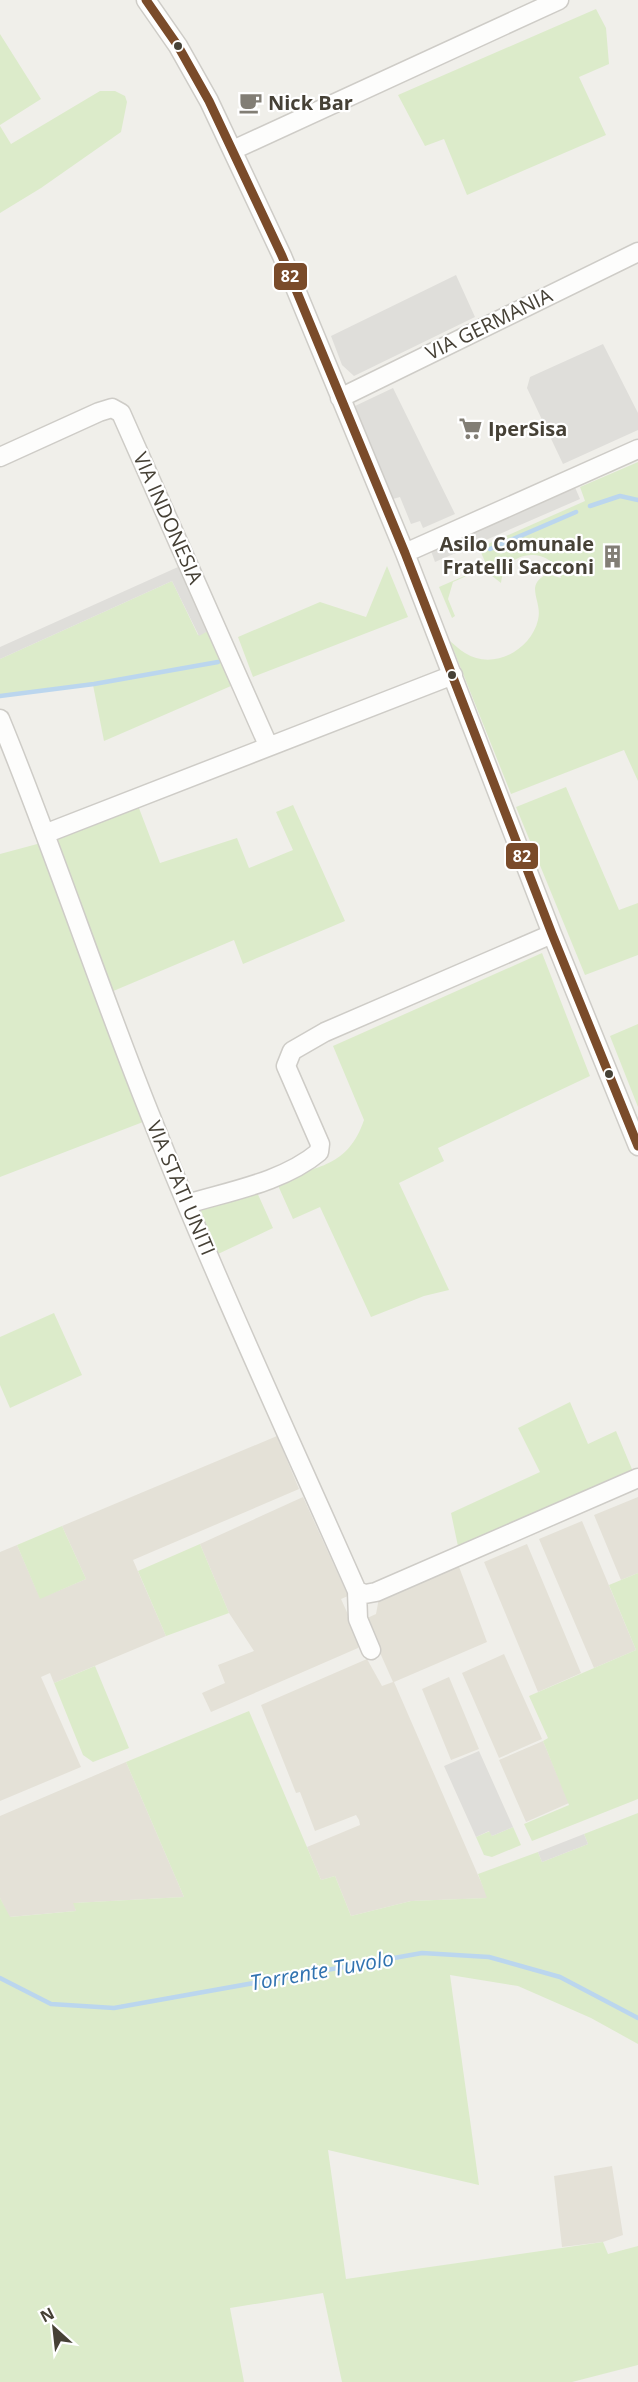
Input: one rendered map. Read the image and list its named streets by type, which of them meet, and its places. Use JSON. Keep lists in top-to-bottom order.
{
  "streets": {
    "street": ["VIA GERMANIA", "VIA INDONESIA", "VIA STATI UNITI"]
  },
  "water": ["Torrente Tuvolo"],
  "places": {
    "cafe": ["Nick Bar"],
    "supermarket": ["IperSisa"],
    "building": ["Asilo Comunale Fratelli Sacconi"]
  },
  "lines": ["transit line 82"],
  "north": "top left"
}
